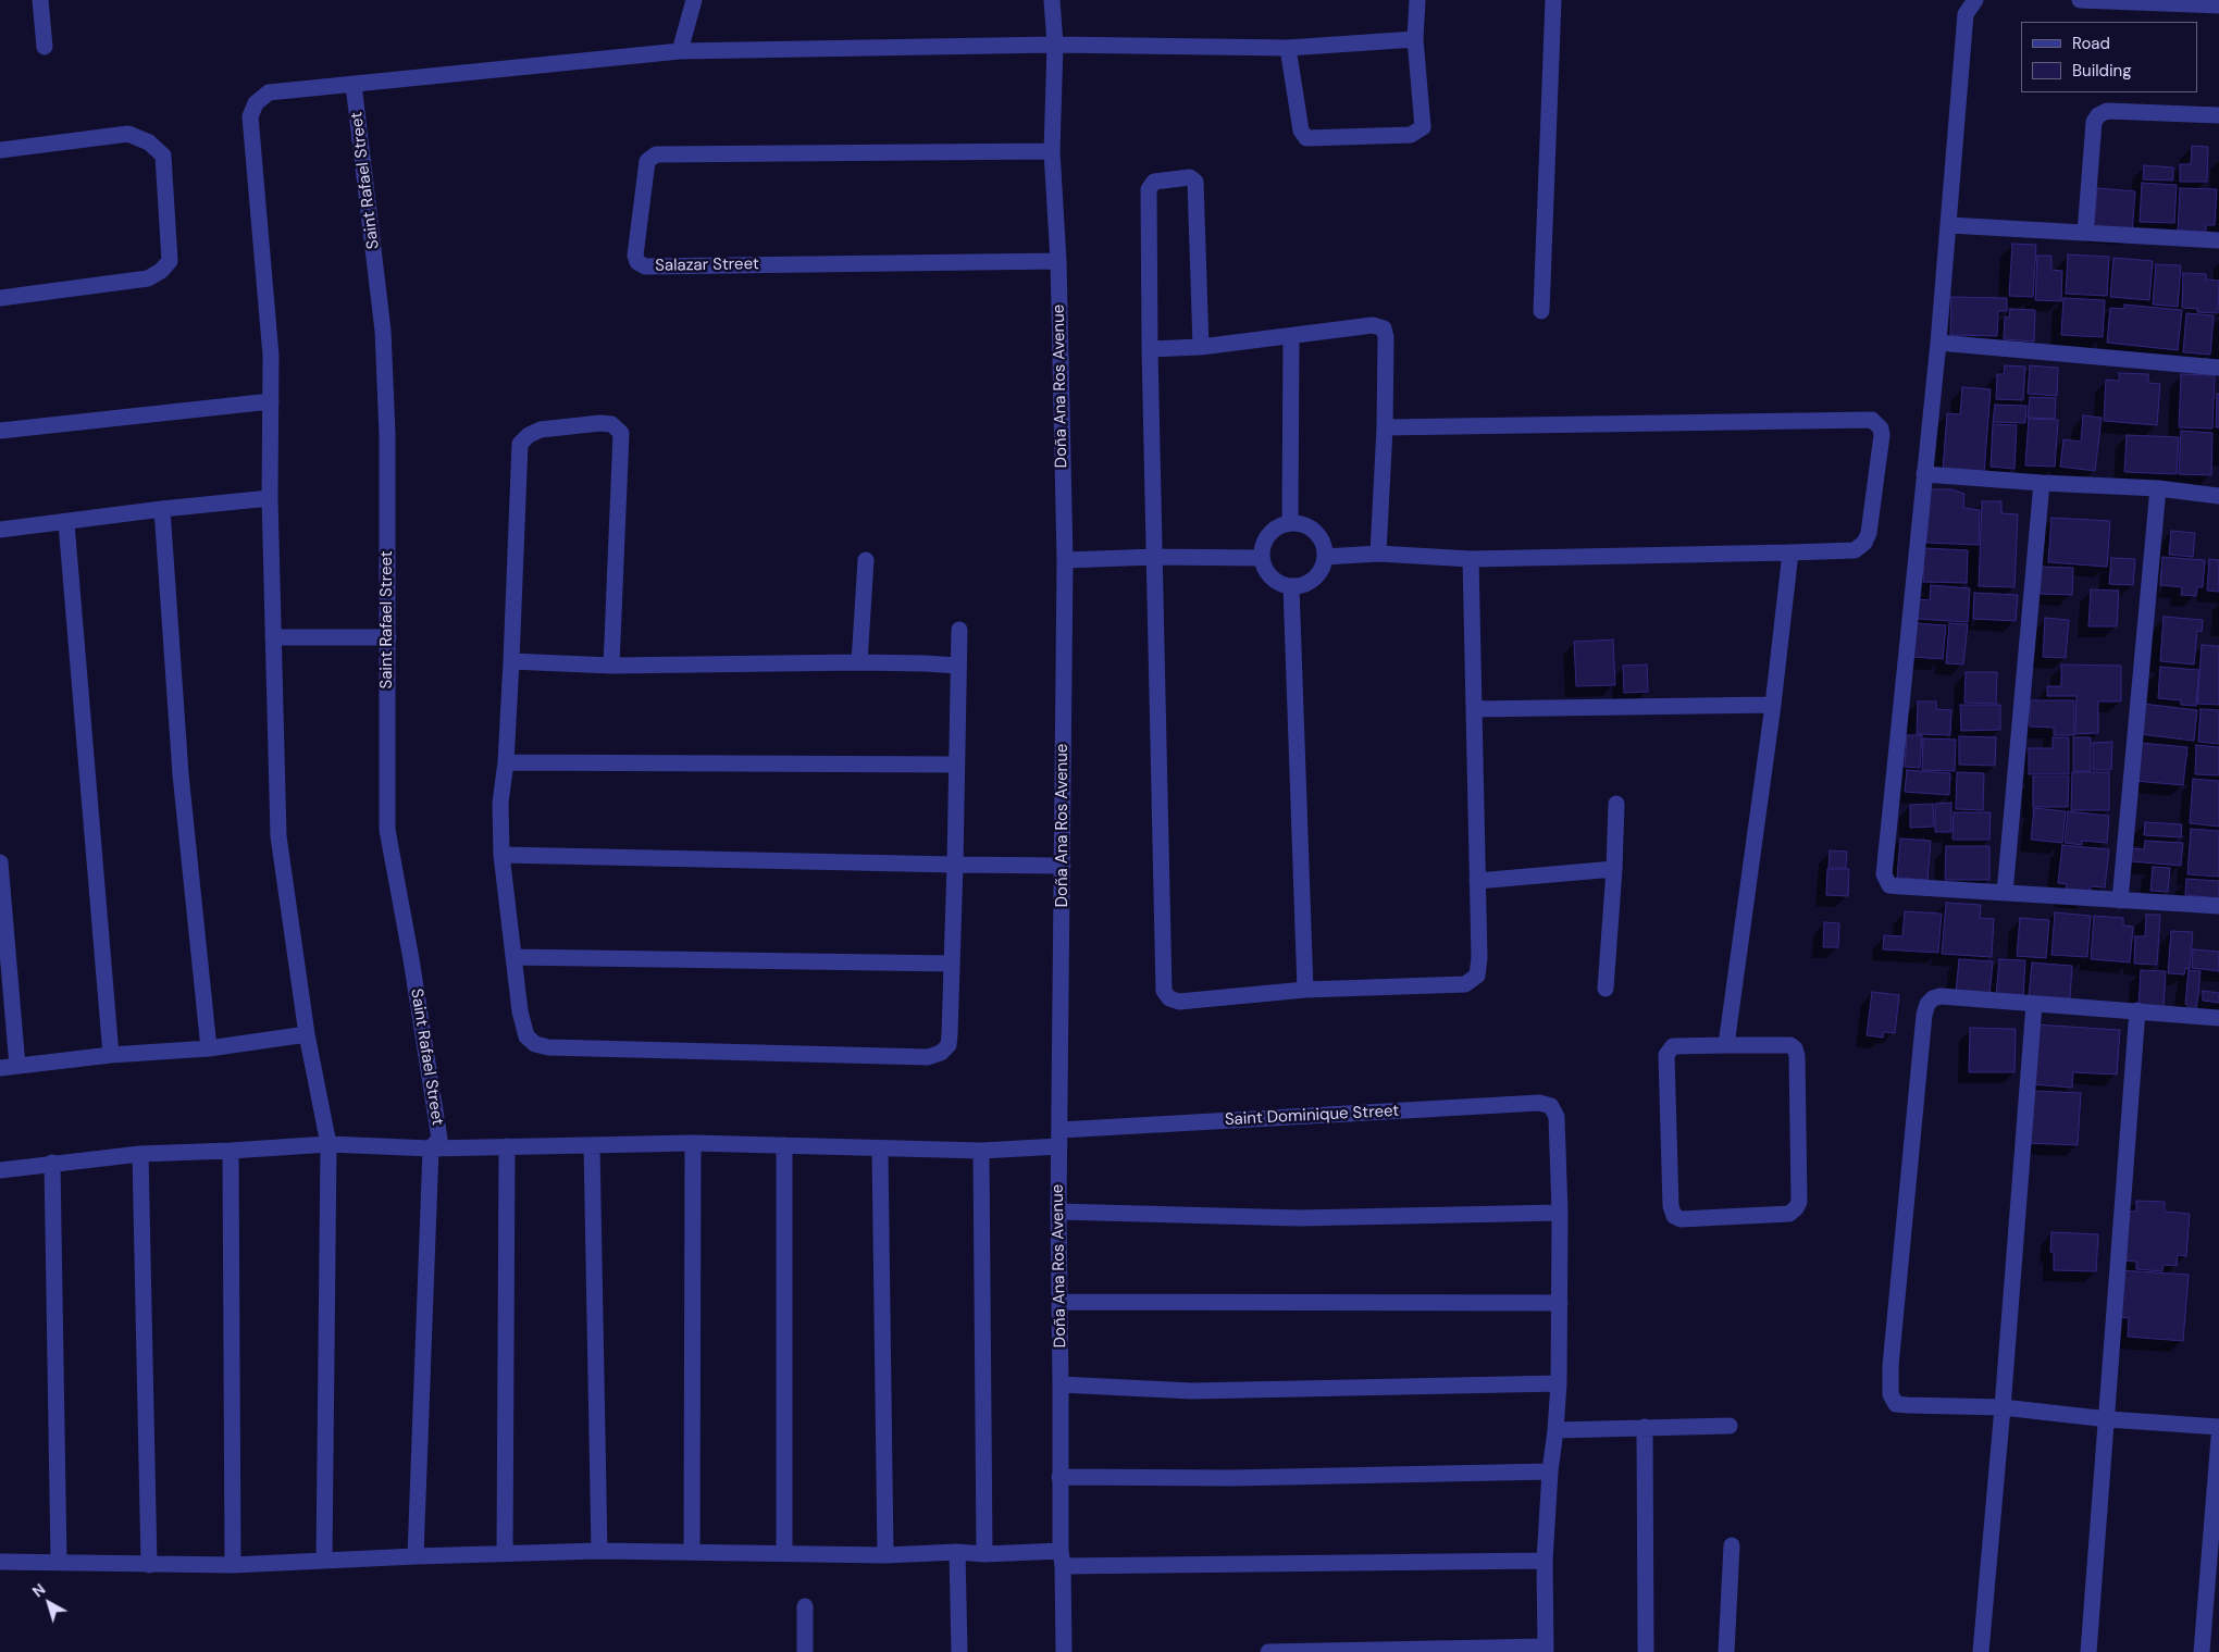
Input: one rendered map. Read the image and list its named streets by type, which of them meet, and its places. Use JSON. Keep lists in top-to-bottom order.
{
  "streets": {
    "street": [
      "Saint Rafael Street",
      "Salazar Street",
      "Doña Ana Ros Avenue",
      "Saint Dominique Street"
    ]
  },
  "crossings": [
    ["Saint Rafael Street", "Saint Dominique Street"],
    ["Salazar Street", "Doña Ana Ros Avenue"],
    ["Doña Ana Ros Avenue", "Saint Dominique Street"]
  ],
  "legend": ["Road", "Building"],
  "north": "top left"
}
